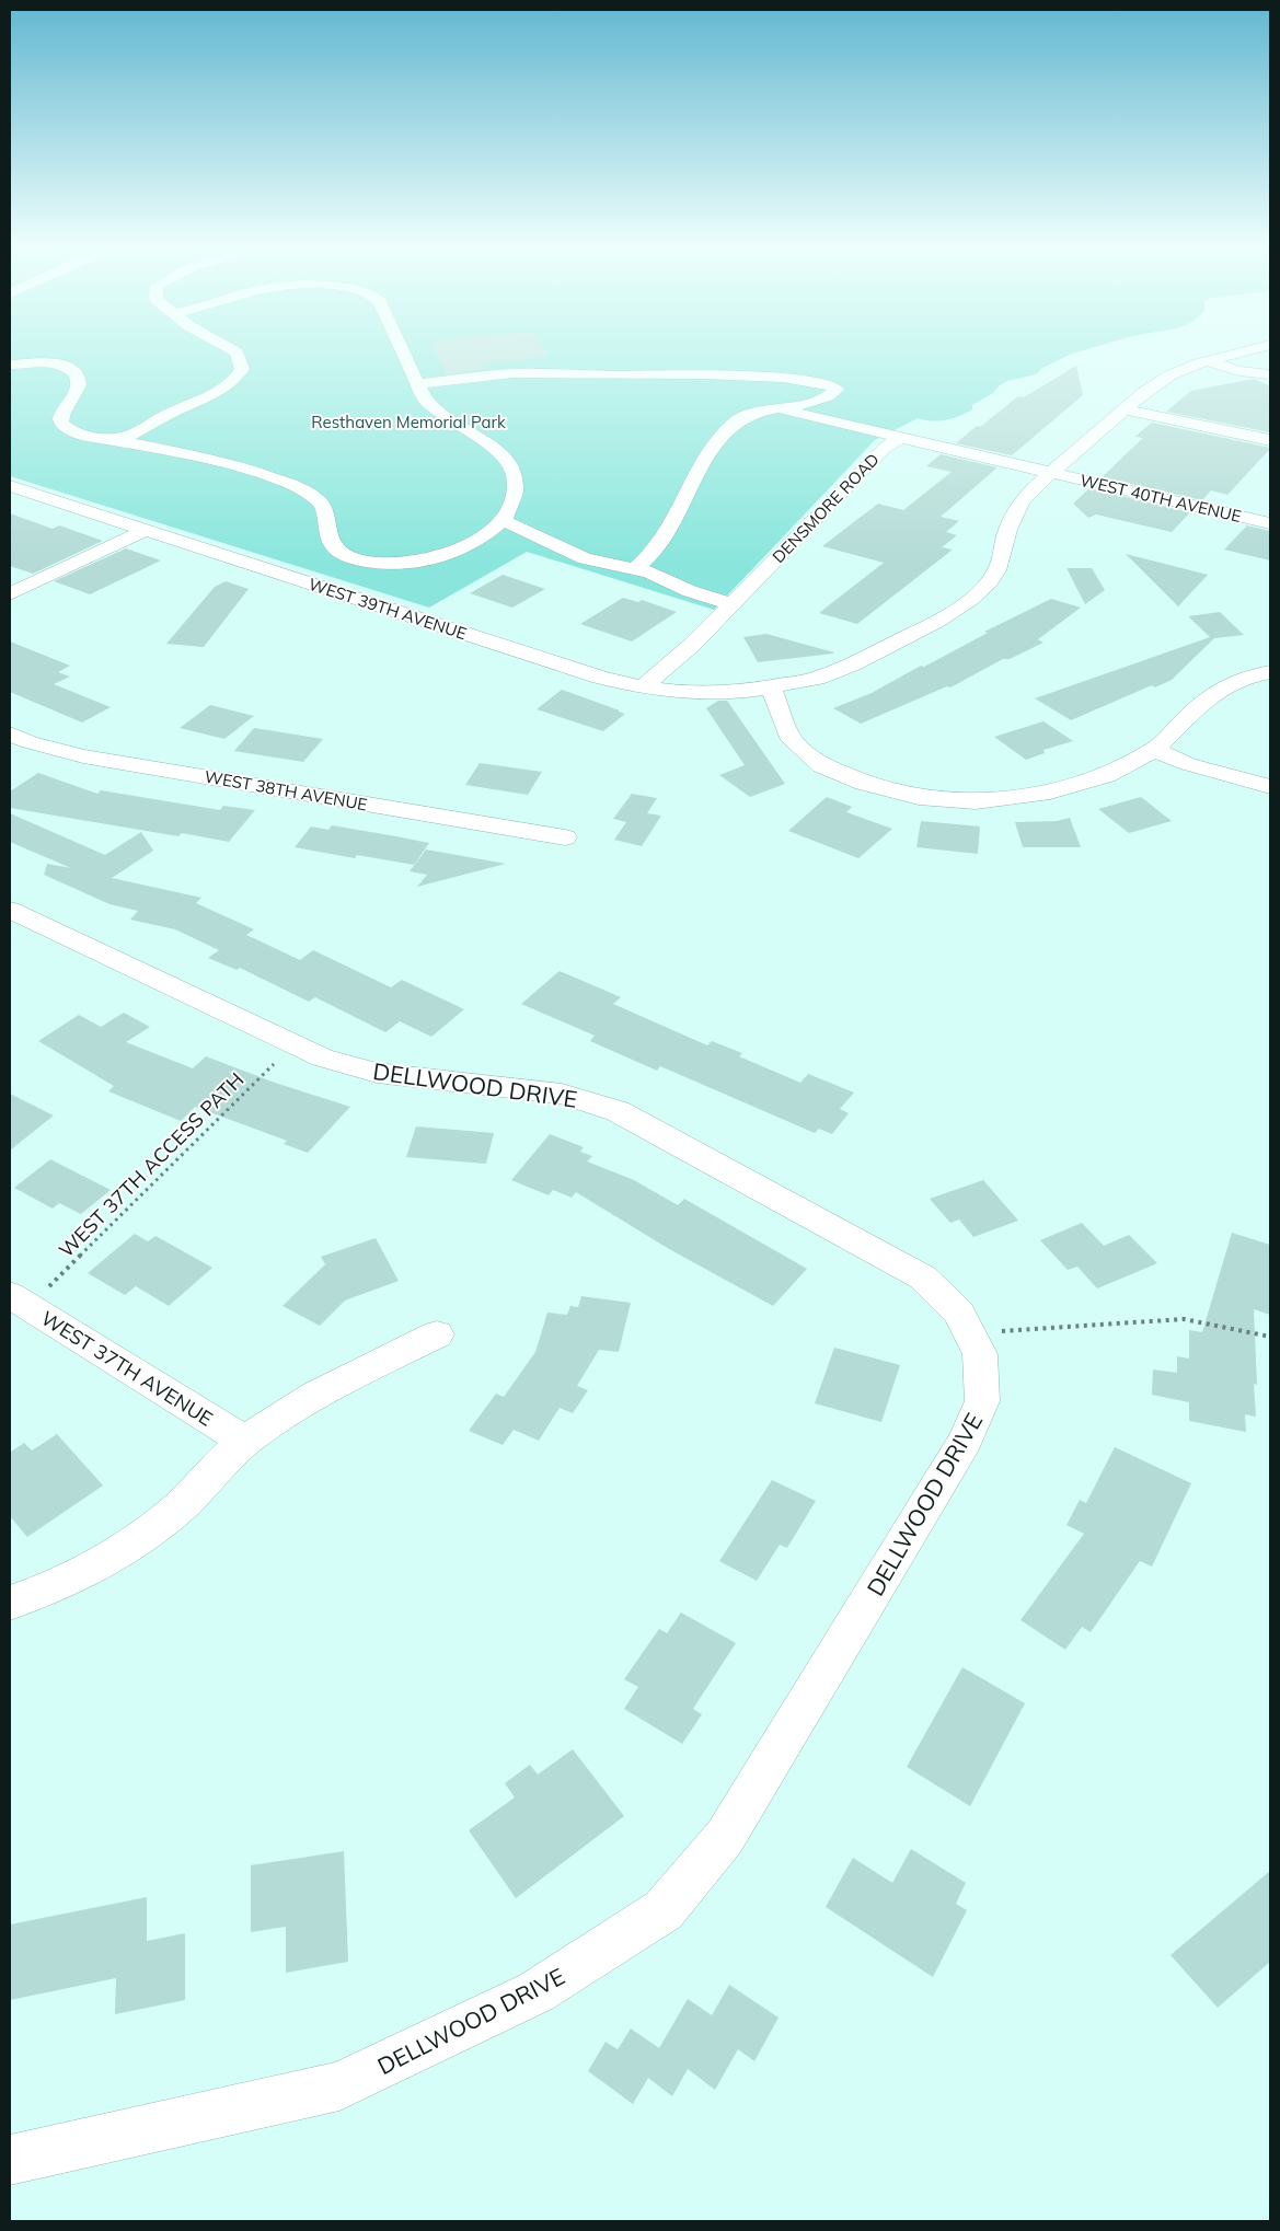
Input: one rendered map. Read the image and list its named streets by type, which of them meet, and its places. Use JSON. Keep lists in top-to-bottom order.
{
  "streets": {
    "street": [
      "WEST 40TH AVENUE",
      "DENSMORE ROAD",
      "WEST 39TH AVENUE",
      "WEST 38TH AVENUE",
      "DELLWOOD DRIVE",
      "WEST 37TH AVENUE"
    ],
    "path": ["WEST 37TH ACCESS PATH"]
  },
  "crossings": [
    ["WEST 40TH AVENUE", "WEST 39TH AVENUE"],
    ["DENSMORE ROAD", "WEST 39TH AVENUE"],
    ["DELLWOOD DRIVE", "WEST 37TH ACCESS PATH"],
    ["WEST 37TH ACCESS PATH", "WEST 37TH AVENUE"]
  ],
  "parks": ["Resthaven Memorial Park"]
}
